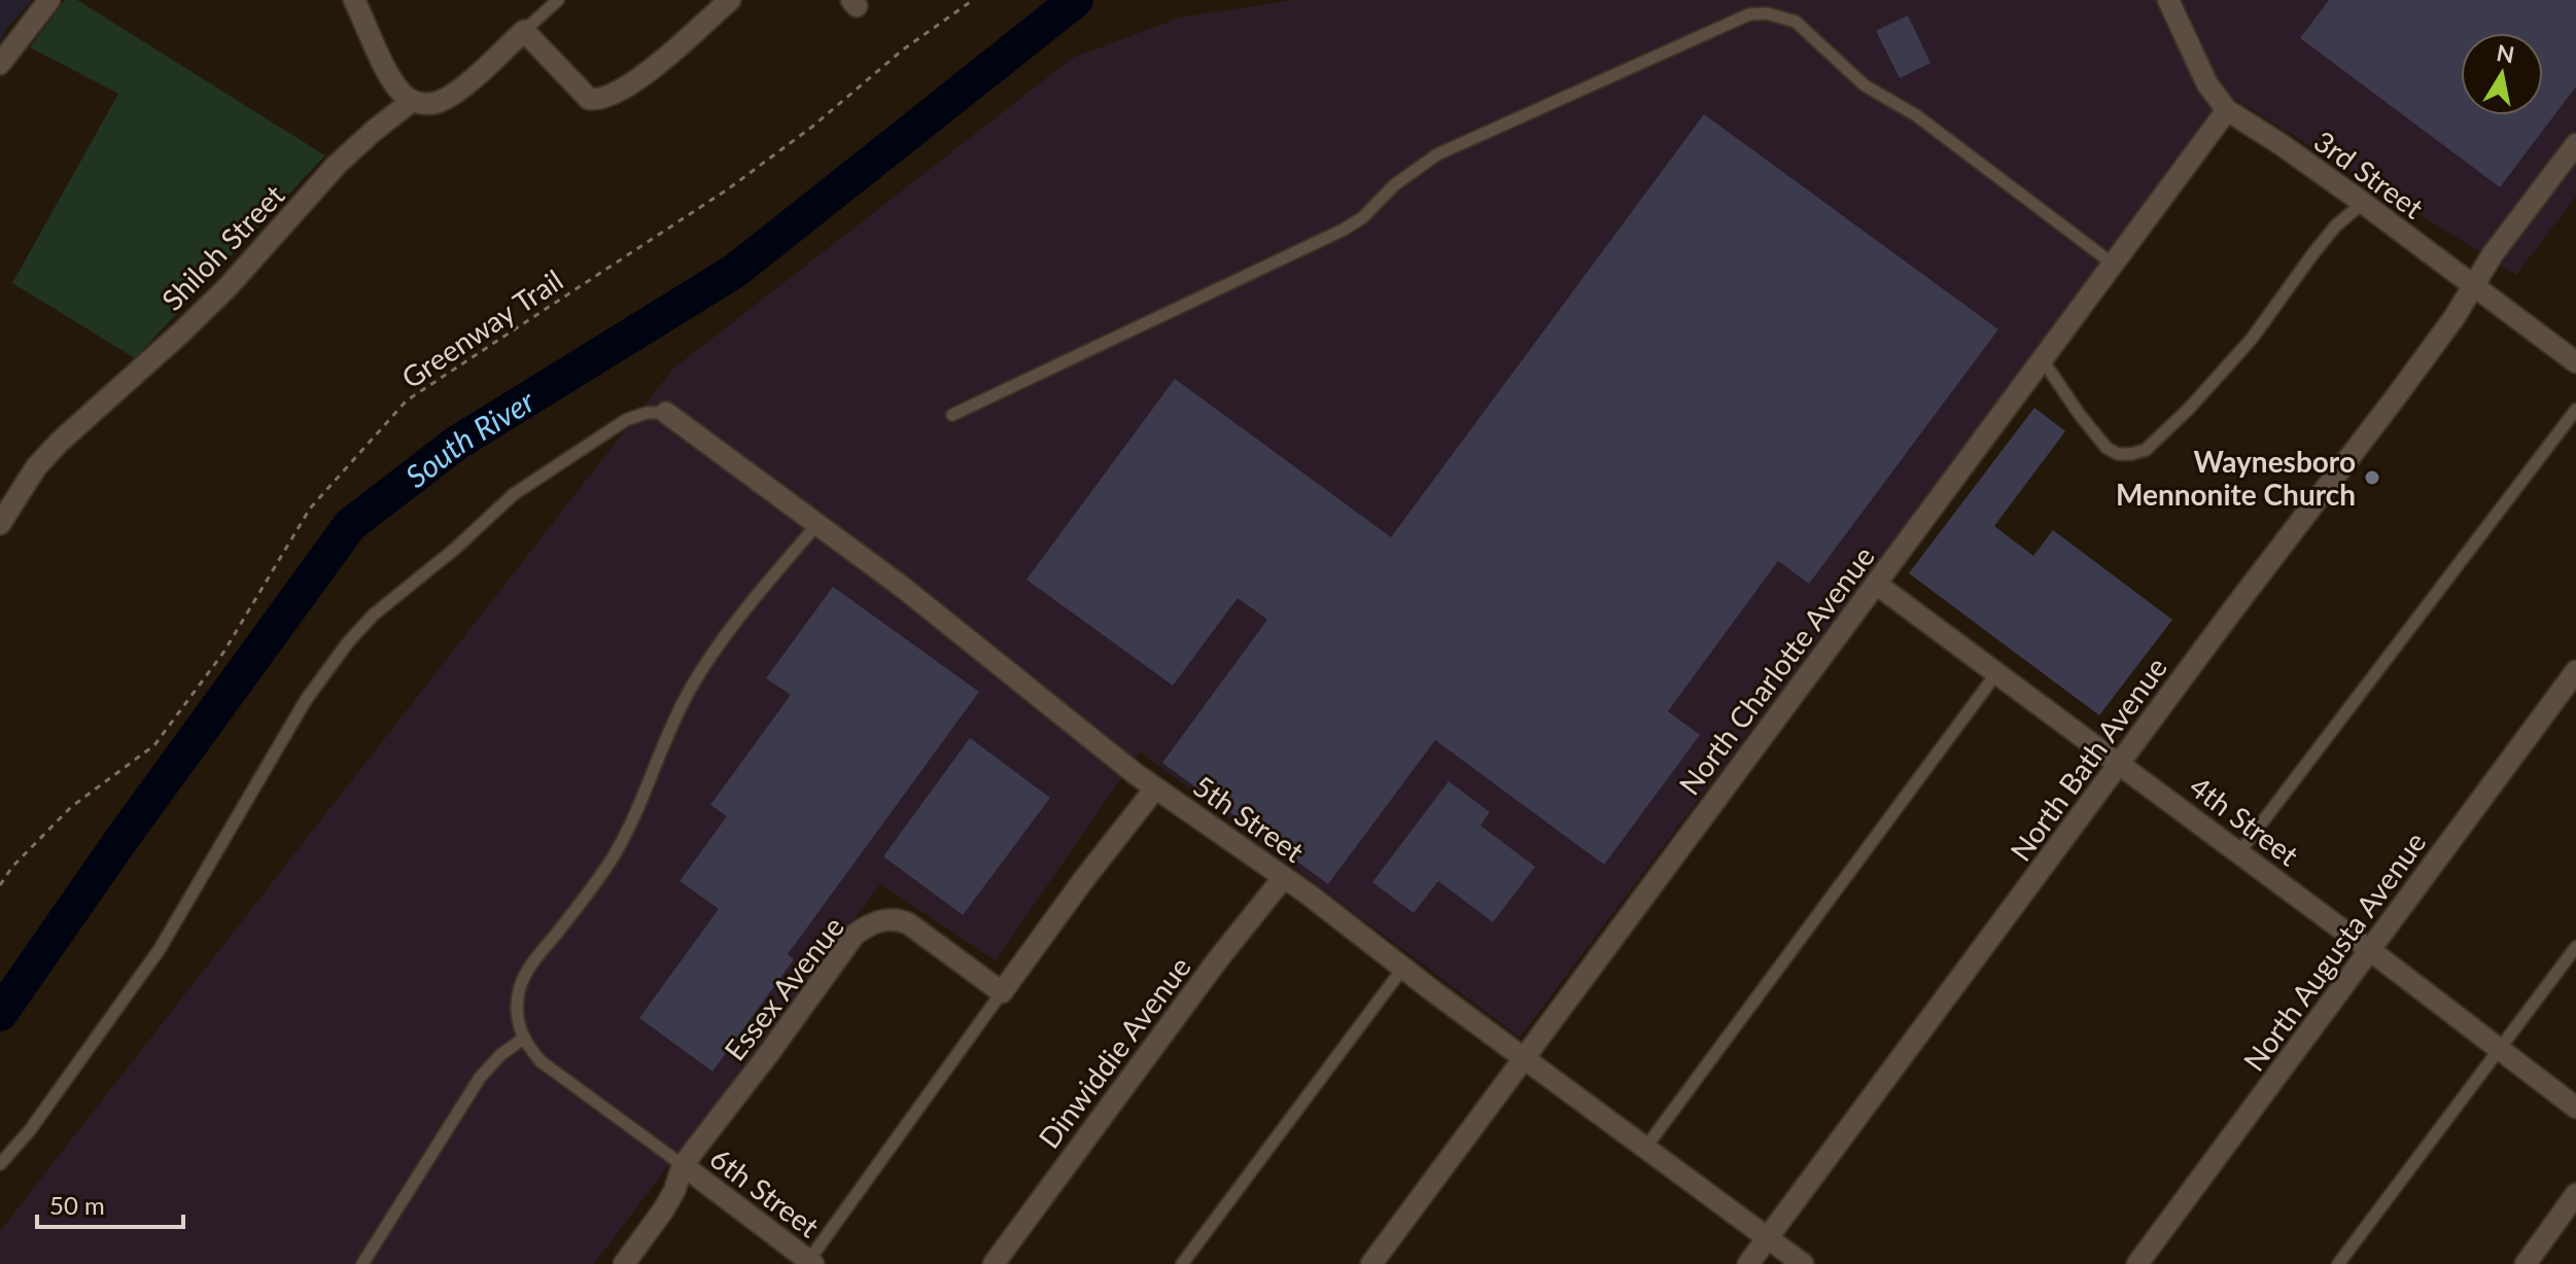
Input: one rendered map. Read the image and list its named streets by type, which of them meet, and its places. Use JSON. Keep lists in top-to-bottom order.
{
  "streets": {
    "street": [
      "3rd Street",
      "Shiloh Street",
      "North Charlotte Avenue",
      "North Bath Avenue",
      "5th Street",
      "4th Street",
      "North Augusta Avenue",
      "Essex Avenue",
      "Dinwiddie Avenue",
      "6th Street"
    ],
    "path": ["Greenway Trail"]
  },
  "crossings": [
    ["3rd Street", "North Charlotte Avenue"],
    ["3rd Street", "North Bath Avenue"],
    ["North Charlotte Avenue", "5th Street"],
    ["North Charlotte Avenue", "4th Street"],
    ["North Bath Avenue", "5th Street"],
    ["North Bath Avenue", "4th Street"],
    ["5th Street", "Dinwiddie Avenue"],
    ["4th Street", "North Augusta Avenue"],
    ["Essex Avenue", "6th Street"]
  ],
  "water": ["South River"],
  "places": ["Waynesboro Mennonite Church"],
  "scale_bar": "50 m",
  "north": "top"
}
